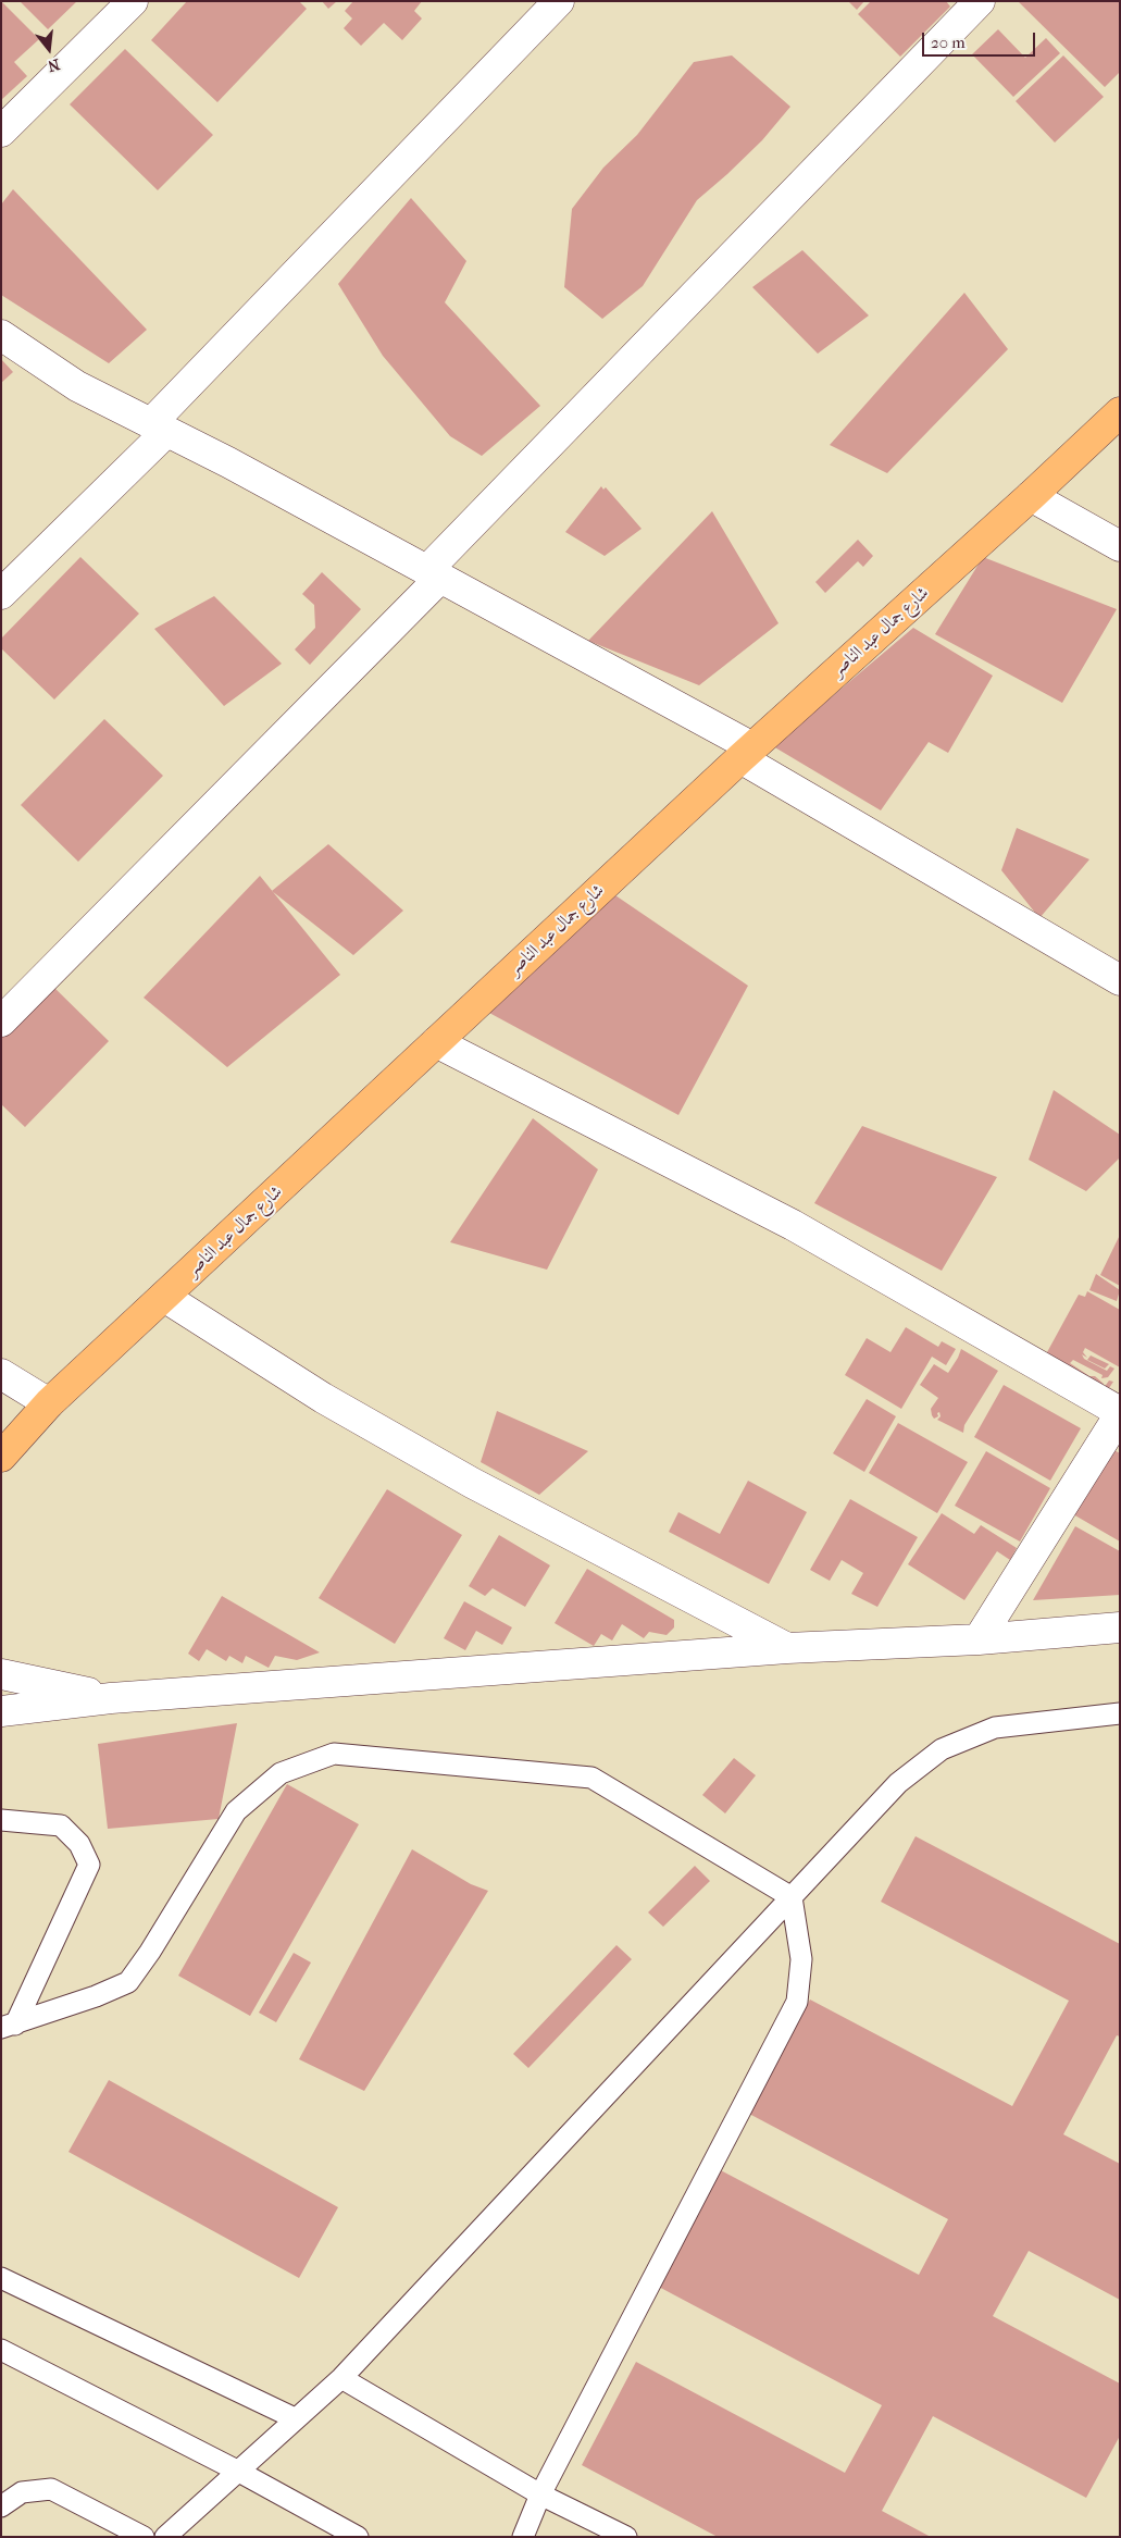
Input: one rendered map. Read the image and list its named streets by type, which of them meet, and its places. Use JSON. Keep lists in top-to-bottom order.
{
  "streets": {
    "main road": ["شارع جمال عبد الناصر"]
  },
  "scale_bar": "20 m",
  "north": "bottom"
}
